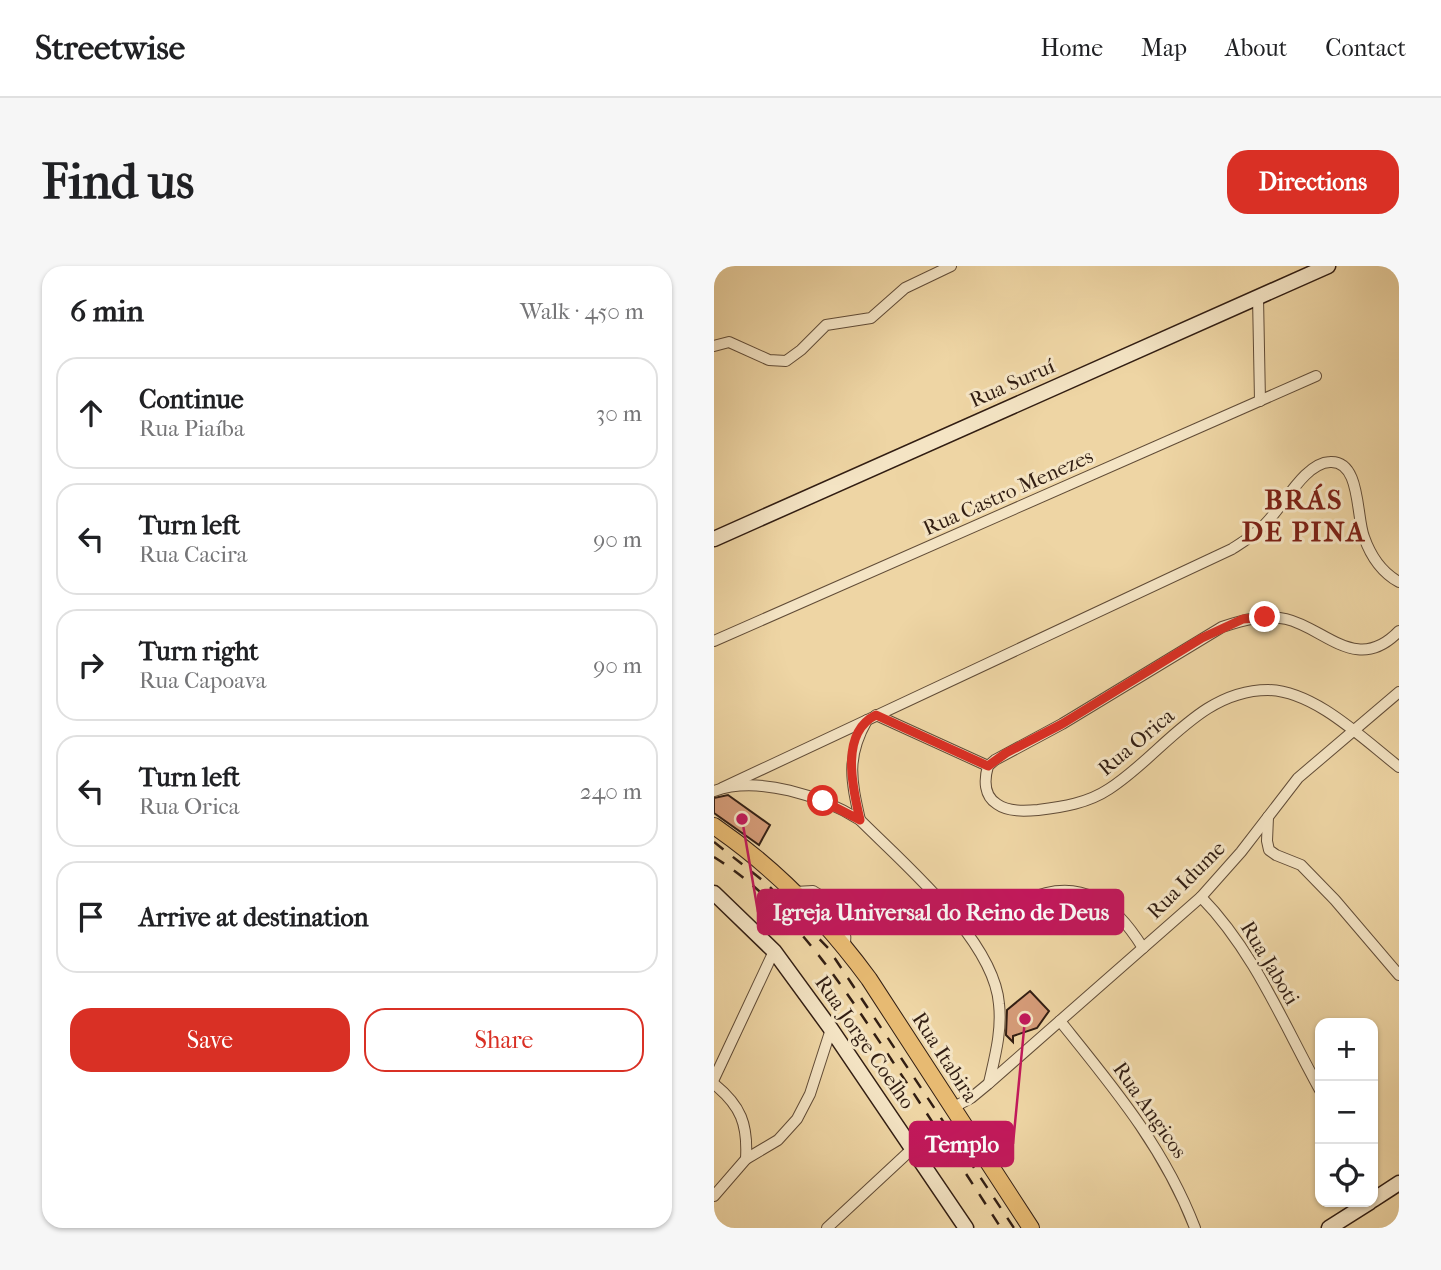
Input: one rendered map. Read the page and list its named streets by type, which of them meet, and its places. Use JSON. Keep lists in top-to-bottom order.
{
  "streets": {
    "main road": ["Rua Itabira"],
    "street": [
      "Rua Suruí",
      "Rua Castro Menezes",
      "Rua Orica",
      "Rua Idume",
      "Rua Jaboti",
      "Rua Jorge Coelho",
      "Rua Angicos"
    ]
  },
  "crossings": [
    ["Rua Orica", "Rua Idume"],
    ["Rua Idume", "Rua Jaboti"],
    ["Rua Idume", "Rua Itabira"],
    ["Rua Idume", "Rua Angicos"]
  ],
  "districts": ["BRÁS DE PINA"],
  "places": ["Igreja Universal do Reino de Deus", "Templo"],
  "page": {
    "header": "Streetwise",
    "nav": [
      "Home",
      "Map",
      "About",
      "Contact"
    ],
    "buttons": [
      "Directions",
      ["Save", "Share"]
    ],
    "title": "Find us",
    "heading": ["6 min", "Walk · 450 m"],
    "list": [
      ["Continue", "Rua Piaíba", "30 m"],
      ["Turn left", "Rua Cacira", "90 m"],
      ["Turn right", "Rua Capoava", "90 m"],
      ["Turn left", "Rua Orica", "240 m"],
      "Arrive at destination"
    ],
    "map_buttons": ["+", "−"]
  }
}
